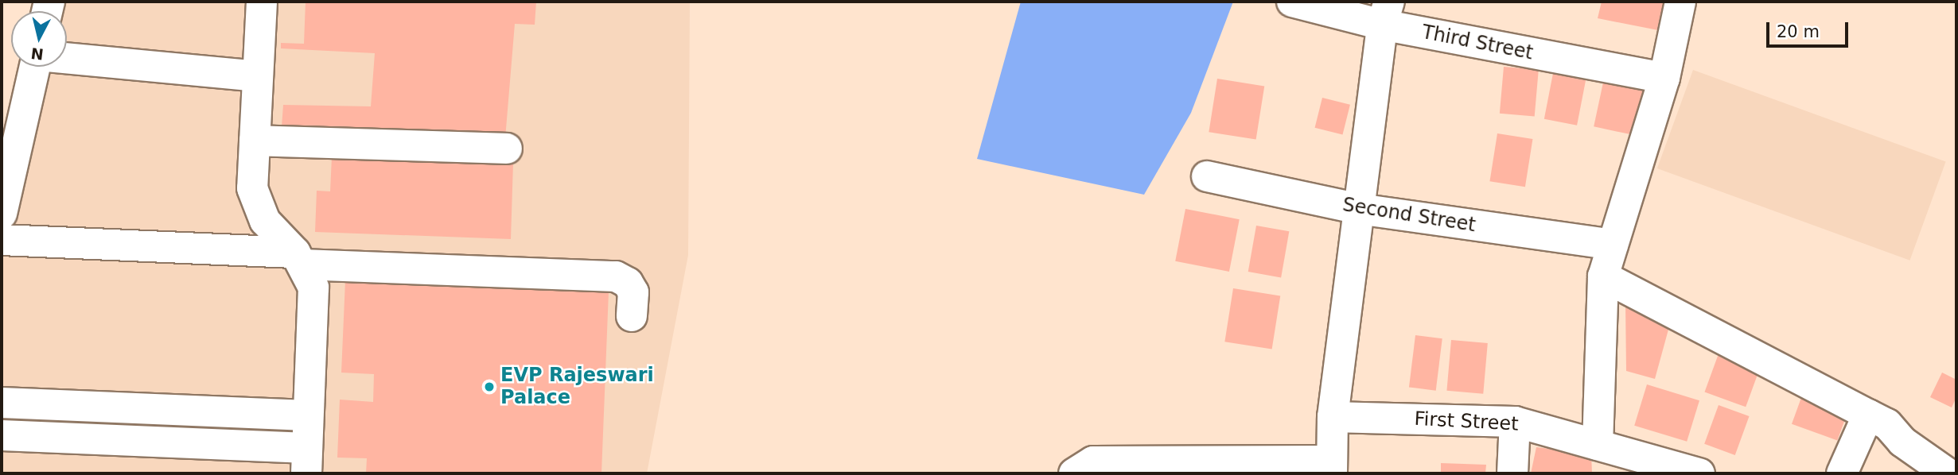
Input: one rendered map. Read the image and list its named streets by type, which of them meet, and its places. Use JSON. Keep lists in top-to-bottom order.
{
  "streets": {
    "street": ["Third Street", "Second Street", "First Street"]
  },
  "places": ["EVP Rajeswari Palace"],
  "scale_bar": "20 m",
  "north": "bottom"
}
